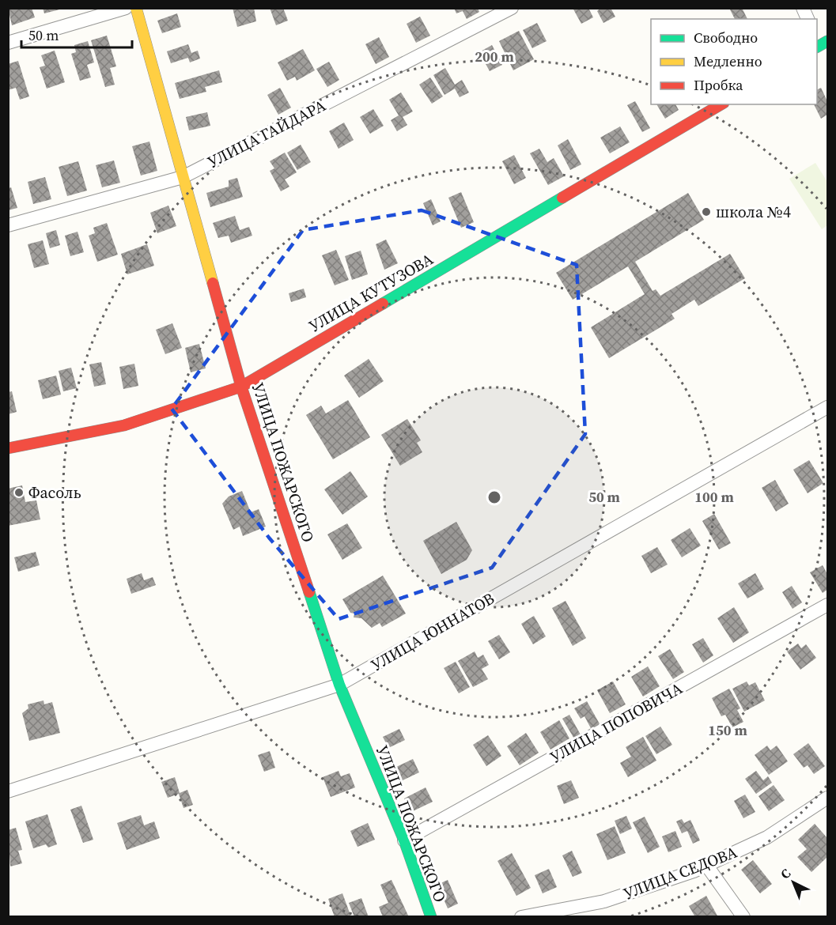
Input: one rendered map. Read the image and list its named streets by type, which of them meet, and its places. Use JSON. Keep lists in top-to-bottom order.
{
  "streets": {
    "street": [
      "УЛИЦА ГАЙДАРА",
      "УЛИЦА КУТУЗОВА",
      "УЛИЦА ПОЖАРСКОГО",
      "УЛИЦА ЮННАТОВ",
      "УЛИЦА ПОПОВИЧА",
      "УЛИЦА СЕДОВА"
    ]
  },
  "crossings": [
    ["УЛИЦА ГАЙДАРА", "УЛИЦА ПОЖАРСКОГО"],
    ["УЛИЦА КУТУЗОВА", "УЛИЦА ПОЖАРСКОГО"],
    ["УЛИЦА ПОЖАРСКОГО", "УЛИЦА ЮННАТОВ"],
    ["УЛИЦА ПОЖАРСКОГО", "УЛИЦА ПОПОВИЧА"]
  ],
  "places": ["школа №4", "Фасоль"],
  "legend": ["Свободно", "Медленно", "Пробка"],
  "scale_bar": "50 m",
  "north": "top left",
  "rings": [
    "200 m",
    "50 m",
    "100 m",
    "150 m"
  ]
}
